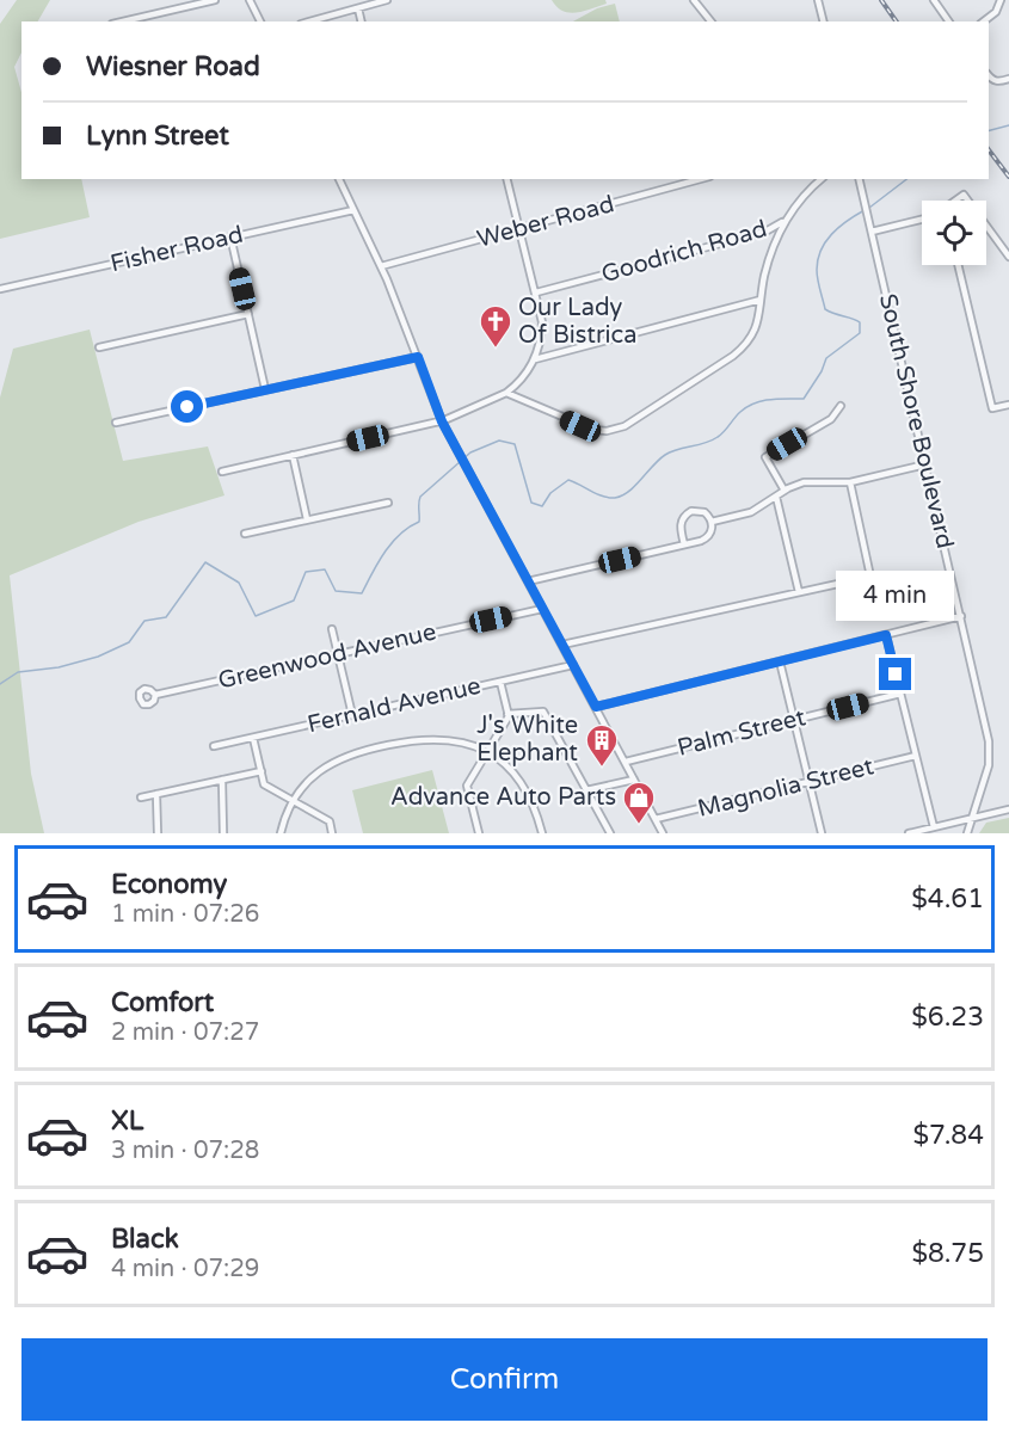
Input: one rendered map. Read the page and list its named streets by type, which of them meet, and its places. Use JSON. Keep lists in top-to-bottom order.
{
  "streets": {
    "street": [
      "Weber Road",
      "Fisher Road",
      "Goodrich Road",
      "South Shore Boulevard",
      "Greenwood Avenue",
      "Fernald Avenue",
      "Palm Street",
      "Magnolia Street"
    ]
  },
  "places": {
    "church": ["Our Lady Of Bistrica"],
    "building": ["J's White Elephant"],
    "shop": ["Advance Auto Parts"]
  },
  "page": {
    "banner": ["Wiesner Road", "Lynn Street"],
    "bubble": "4 min",
    "list": [
      {
        "name": "Economy",
        "note": "1 min · 07:26",
        "value": "$4.61"
      },
      {
        "name": "Comfort",
        "note": "2 min · 07:27",
        "value": "$6.23"
      },
      {
        "name": "XL",
        "note": "3 min · 07:28",
        "value": "$7.84"
      },
      {
        "name": "Black",
        "note": "4 min · 07:29",
        "value": "$8.75"
      }
    ],
    "buttons": "Confirm"
  }
}
